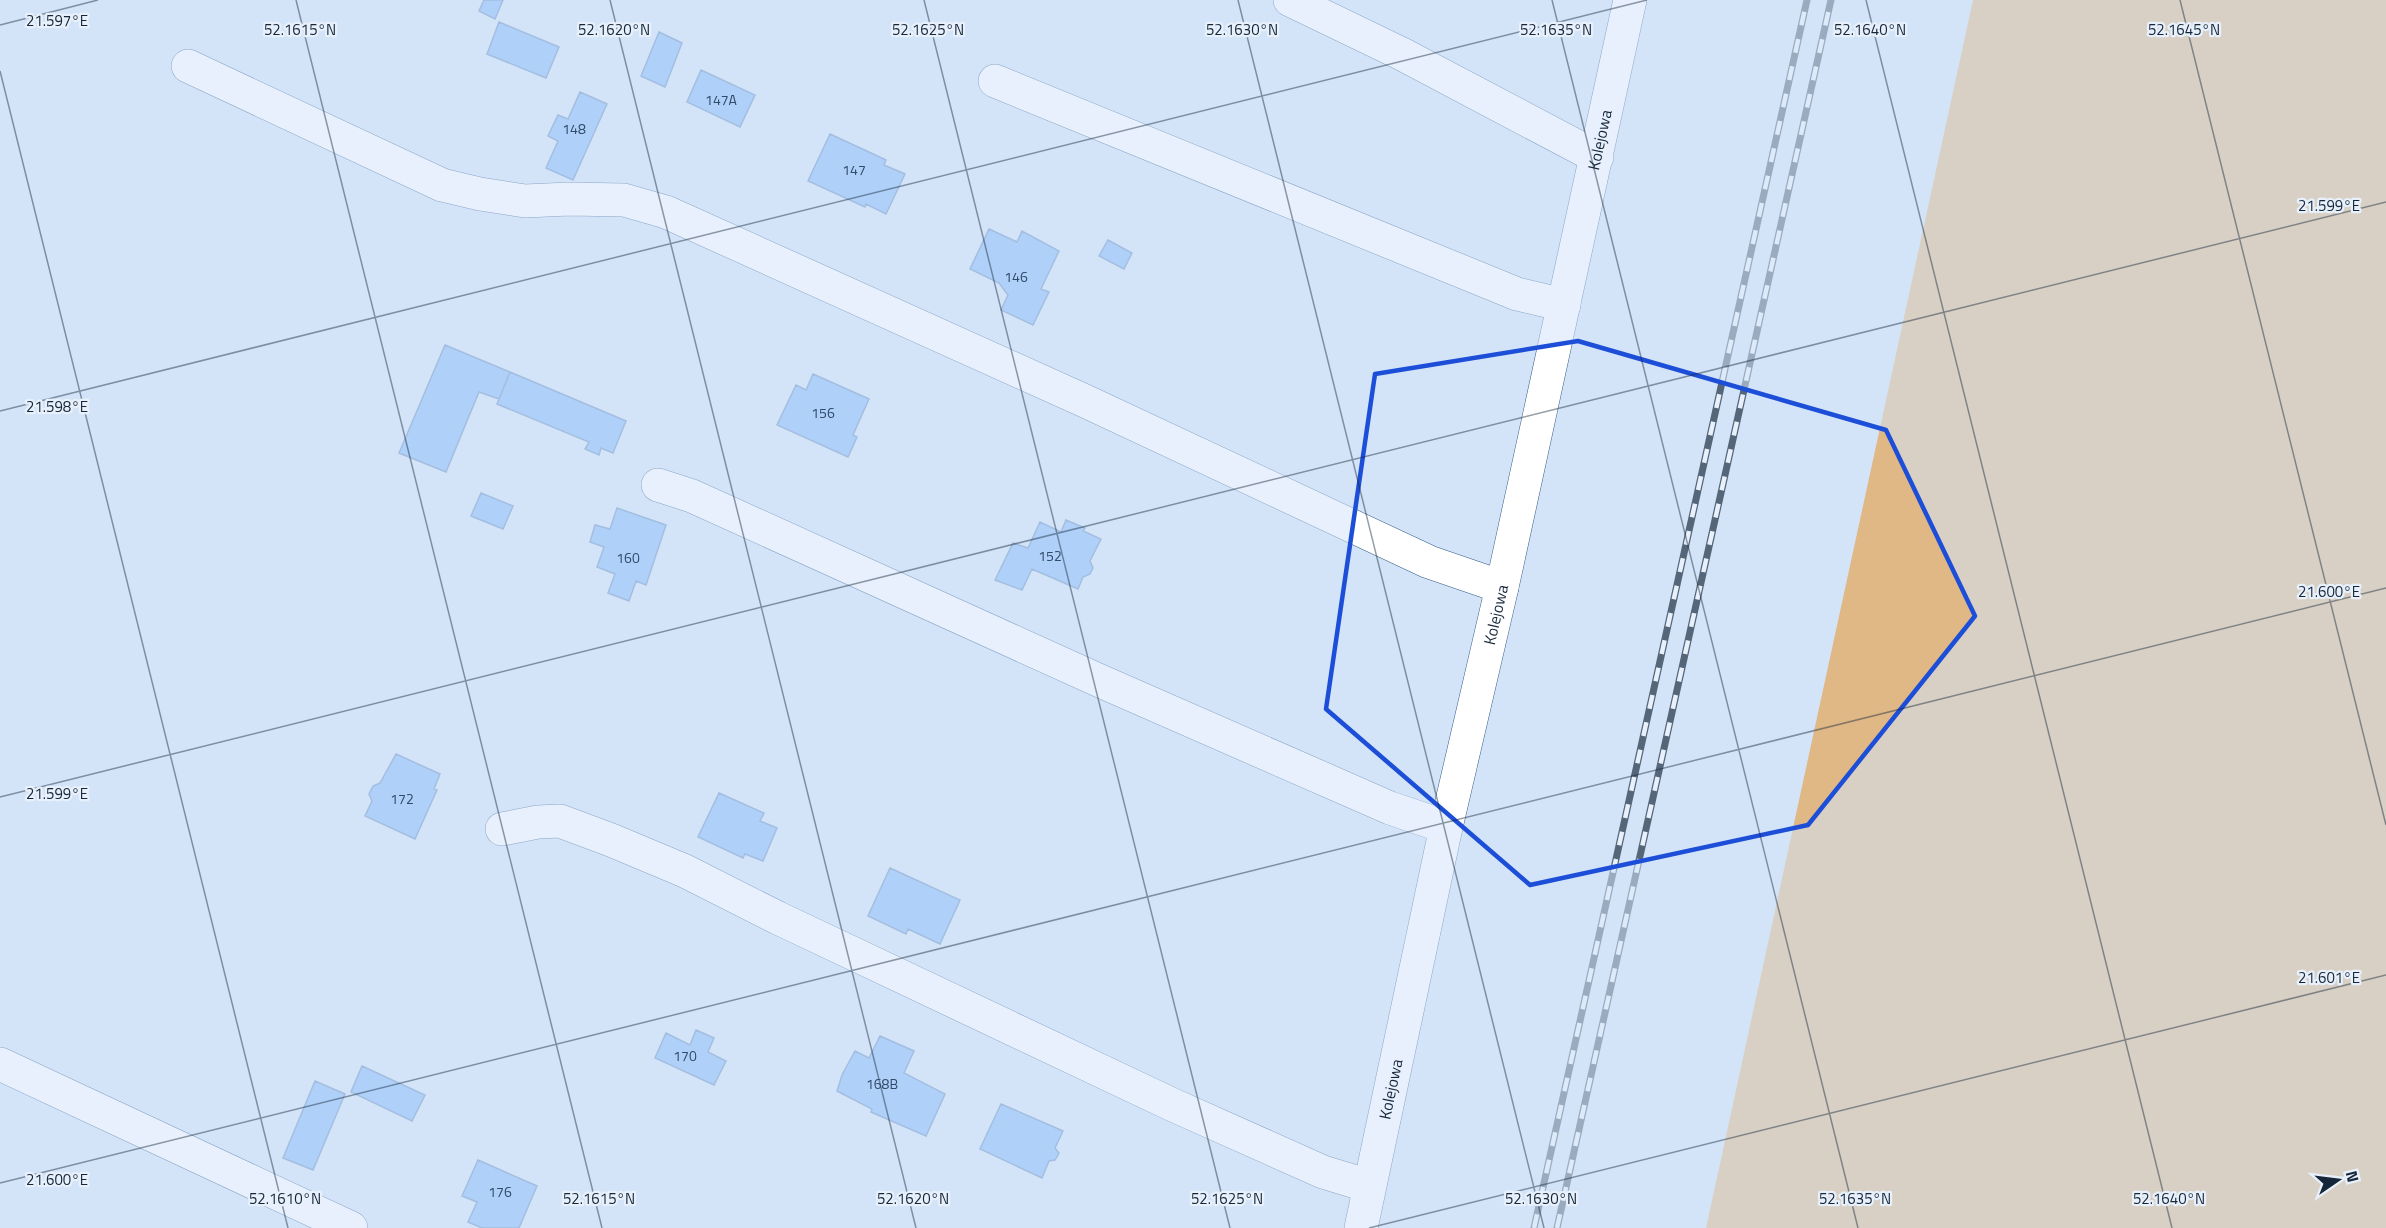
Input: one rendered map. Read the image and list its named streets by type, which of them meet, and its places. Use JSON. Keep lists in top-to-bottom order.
{
  "streets": {
    "street": ["Kolejowa"]
  },
  "house_numbers": [
    "147A",
    "148",
    "147",
    "146",
    "156",
    "152",
    "160",
    "172",
    "170",
    "168B",
    "176"
  ],
  "north": "right",
  "coordinates": [
    "21.597°E",
    "52.1615°N",
    "52.1620°N",
    "52.1625°N",
    "52.1630°N",
    "52.1635°N",
    "52.1640°N",
    "52.1645°N",
    "21.599°E",
    "21.598°E",
    "21.600°E",
    "21.601°E",
    "52.1610°N"
  ]
}
